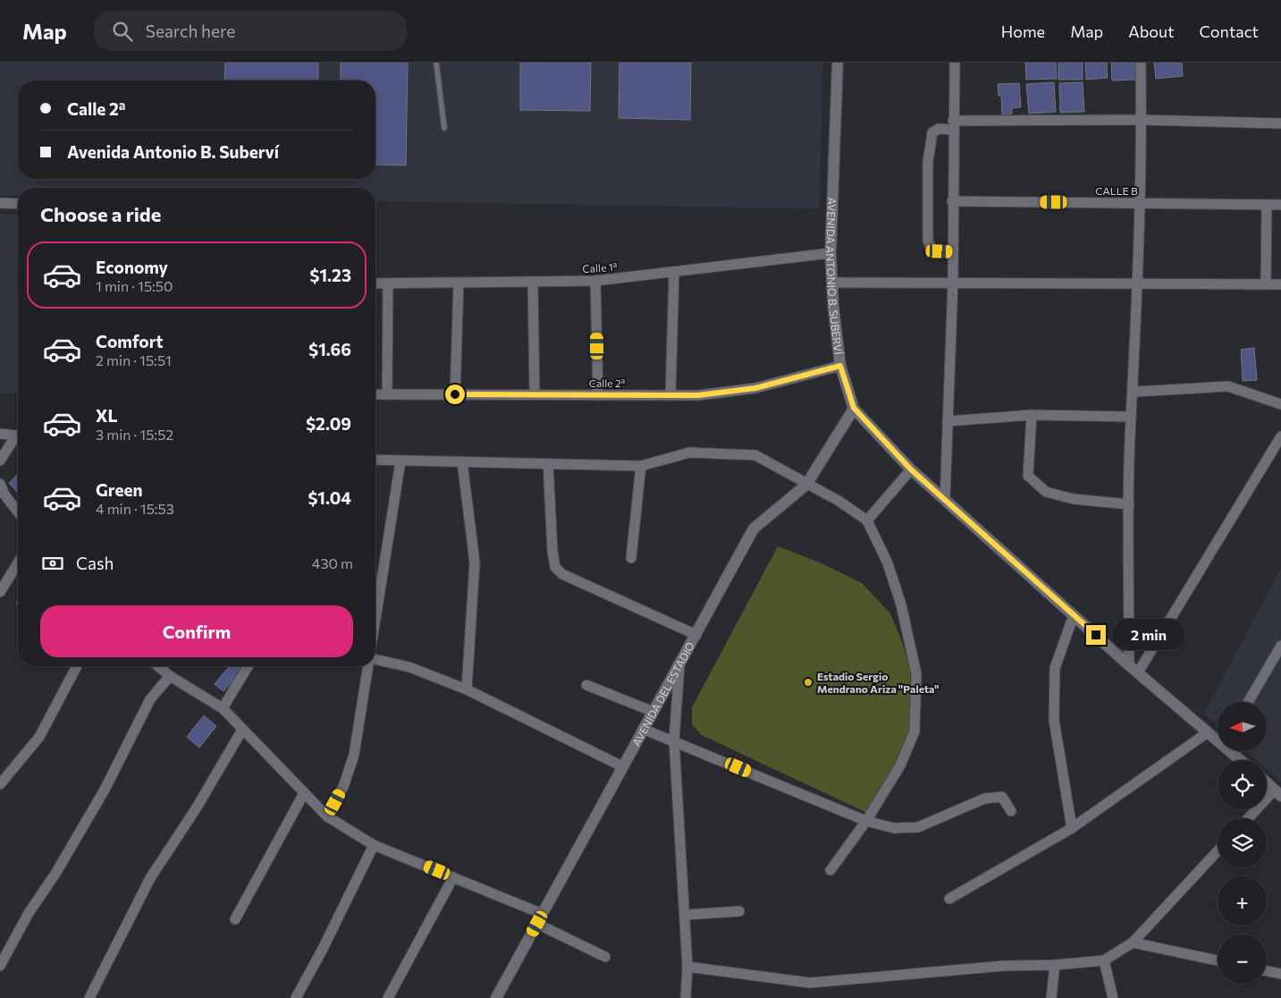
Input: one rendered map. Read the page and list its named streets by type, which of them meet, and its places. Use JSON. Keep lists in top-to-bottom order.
{
  "streets": {
    "main road": ["AVENIDA ANTONIO B. SUBERVÍ", "AVENIDA DEL ESTADIO"],
    "street": ["CALLE B", "Calle 1ª", "Calle 2ª"]
  },
  "crossings": [
    ["Calle 1ª", "AVENIDA ANTONIO B. SUBERVÍ"],
    ["AVENIDA ANTONIO B. SUBERVÍ", "Calle 2ª"],
    ["AVENIDA ANTONIO B. SUBERVÍ", "AVENIDA DEL ESTADIO"]
  ],
  "places": ["Estadio Sergio Mendrano Ariza \"Paleta\""],
  "north": "left",
  "page": {
    "header": "Map",
    "search": "Search here",
    "nav": [
      "Home",
      "Map",
      "About",
      "Contact"
    ],
    "banner": ["Calle 2ª", "Avenida Antonio B. Suberví"],
    "heading": "Choose a ride",
    "list": [
      {
        "name": "Economy",
        "note": "1 min · 15:50",
        "value": "$1.23"
      },
      {
        "name": "Comfort",
        "note": "2 min · 15:51",
        "value": "$1.66"
      },
      {
        "name": "XL",
        "note": "3 min · 15:52",
        "value": "$2.09"
      },
      {
        "name": "Green",
        "note": "4 min · 15:53",
        "value": "$1.04"
      }
    ],
    "pay": ["Cash", "430 m"],
    "buttons": "Confirm",
    "bubble": "2 min",
    "map_buttons": ["+", "−"]
  }
}
